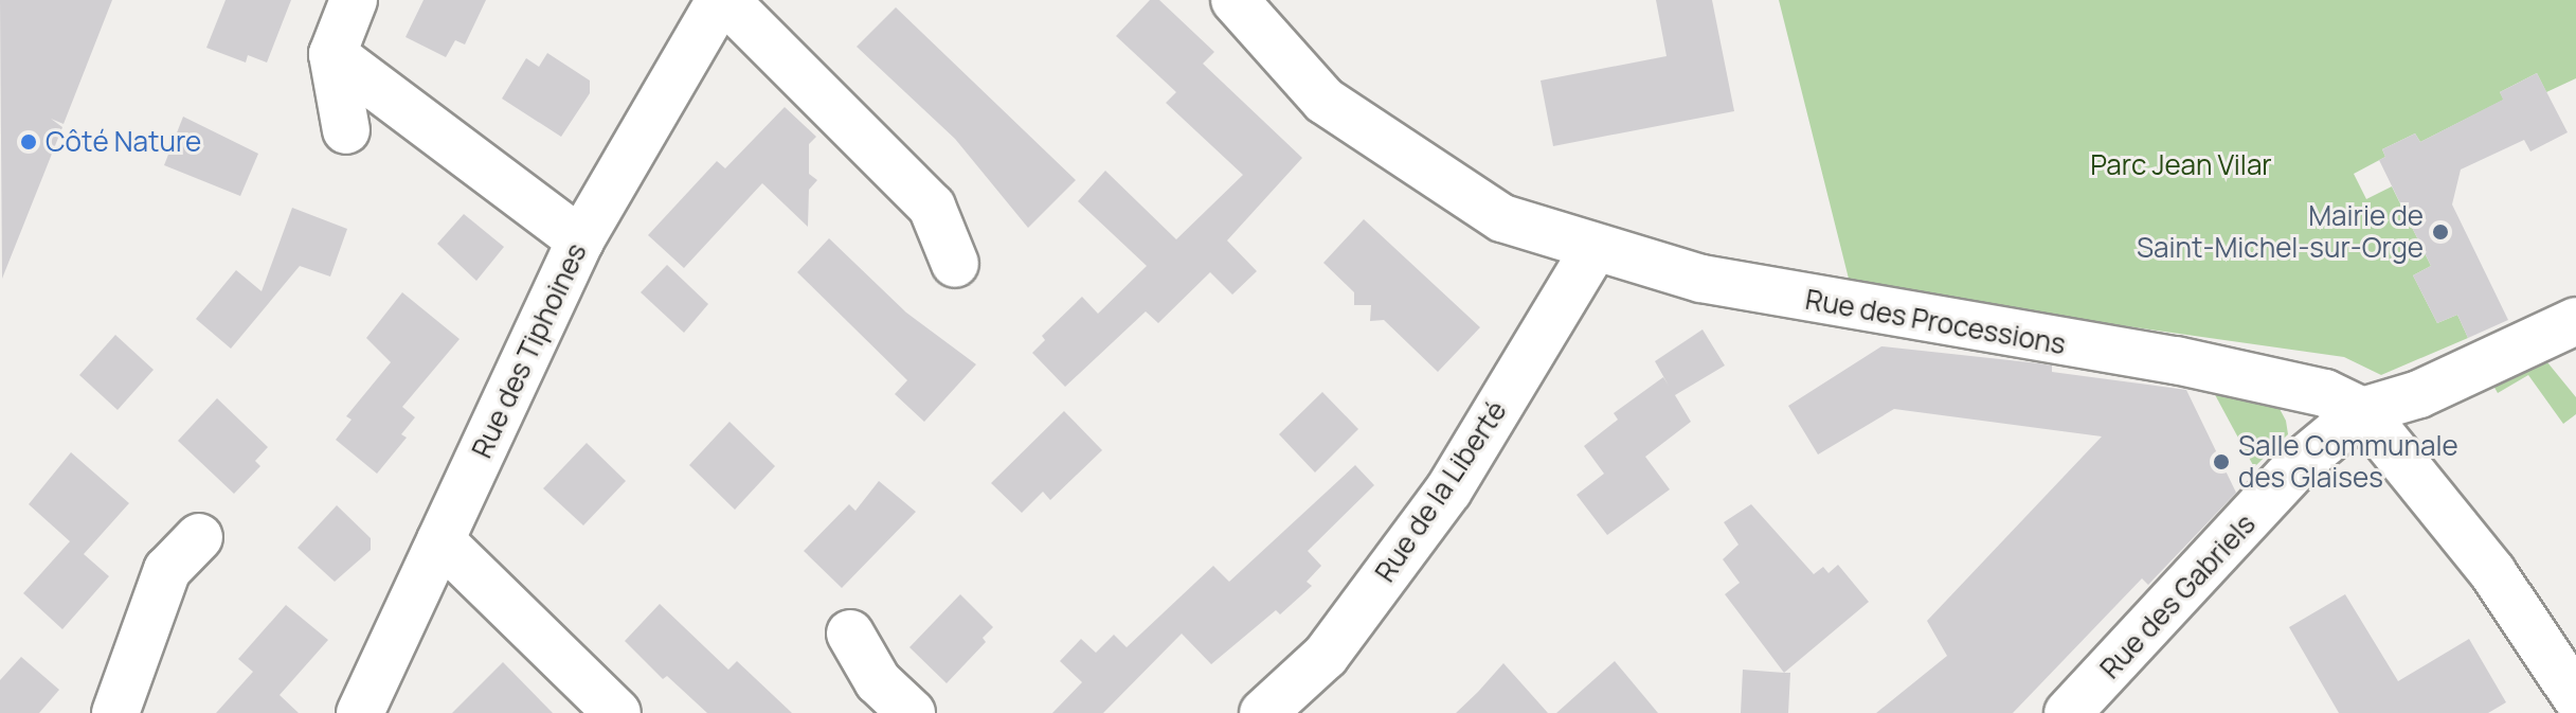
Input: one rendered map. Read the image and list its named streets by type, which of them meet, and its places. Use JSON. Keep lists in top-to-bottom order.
{
  "streets": {
    "street": [
      "Rue des Processions",
      "Rue des Tiphoines",
      "Rue de la Liberté",
      "Rue des Gabriels"
    ]
  },
  "crossings": [
    ["Rue des Processions", "Rue de la Liberté"],
    ["Rue des Processions", "Rue des Gabriels"]
  ],
  "parks": ["Parc Jean Vilar"],
  "places": ["Côté Nature", "Mairie de Saint-Michel-sur-Orge", "Salle Communale des Glaises"]
}
